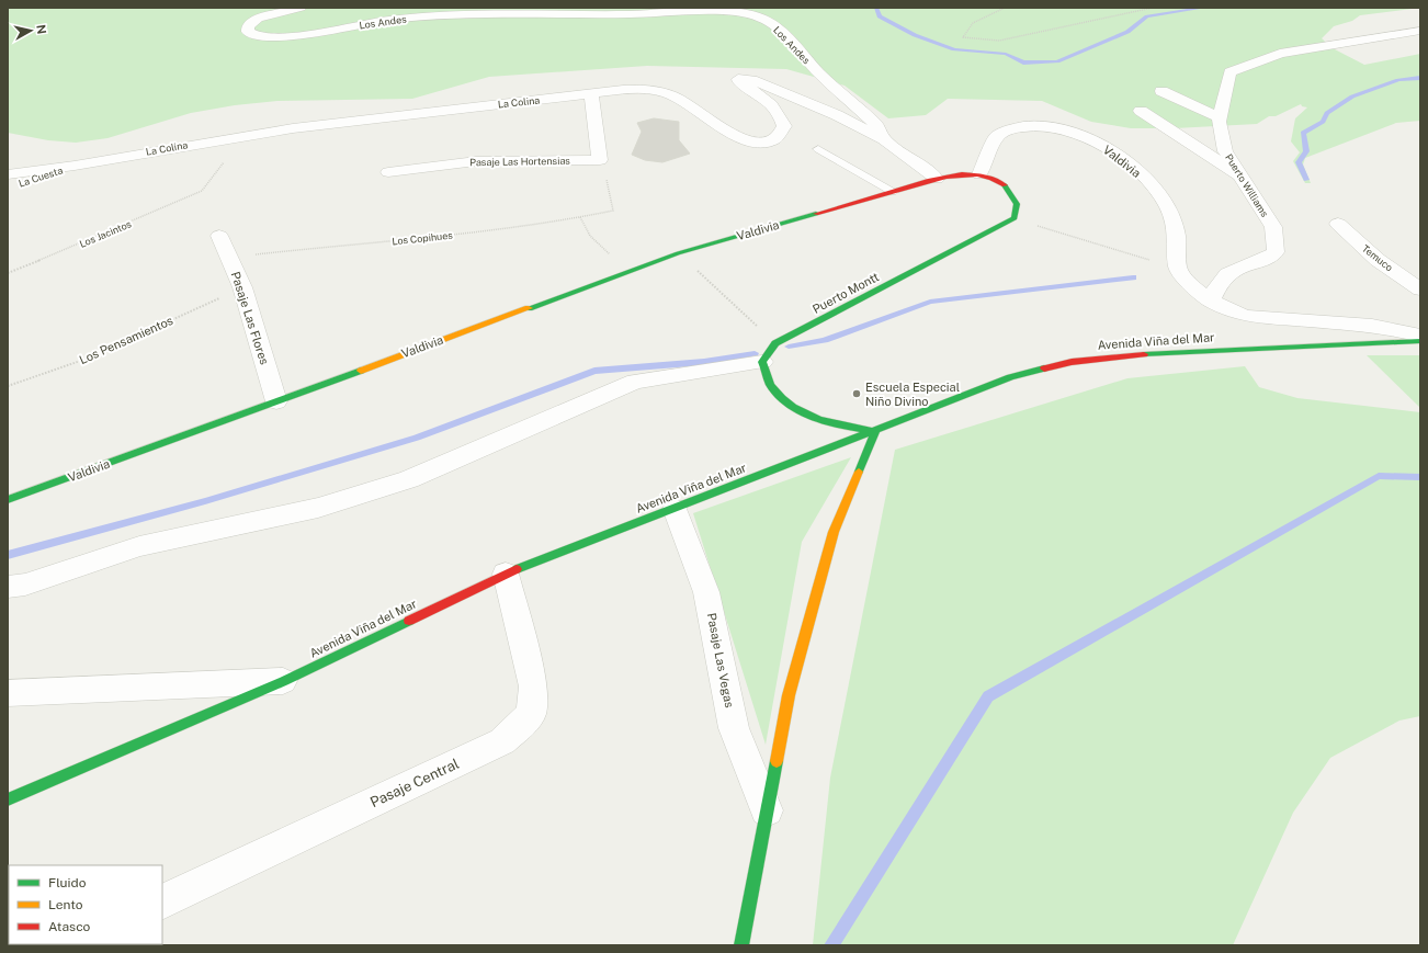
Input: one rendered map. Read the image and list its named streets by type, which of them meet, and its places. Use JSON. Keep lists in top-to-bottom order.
{
  "streets": {
    "street": [
      "Los Andes",
      "La Colina",
      "Pasaje Las Hortensias",
      "Valdivia",
      "La Cuesta",
      "Puerto Williams",
      "Temuco",
      "Puerto Montt",
      "Pasaje Las Flores",
      "Avenida Viña del Mar",
      "Pasaje Las Vegas",
      "Pasaje Central"
    ],
    "path": ["Los Jacintos", "Los Copihues", "Los Pensamientos"]
  },
  "crossings": [
    ["Los Andes", "La Colina"],
    ["Los Andes", "Valdivia"],
    ["La Colina", "La Cuesta"],
    ["La Colina", "Los Jacintos"],
    ["Pasaje Las Hortensias", "Los Copihues"],
    ["Valdivia", "Pasaje Las Flores"],
    ["Los Copihues", "Pasaje Las Flores"],
    ["Pasaje Las Flores", "Los Pensamientos"],
    ["Avenida Viña del Mar", "Pasaje Las Vegas"],
    ["Avenida Viña del Mar", "Pasaje Central"]
  ],
  "places": ["Escuela Especial Niño Divino"],
  "legend": ["Fluido", "Lento", "Atasco"],
  "north": "right"
}
